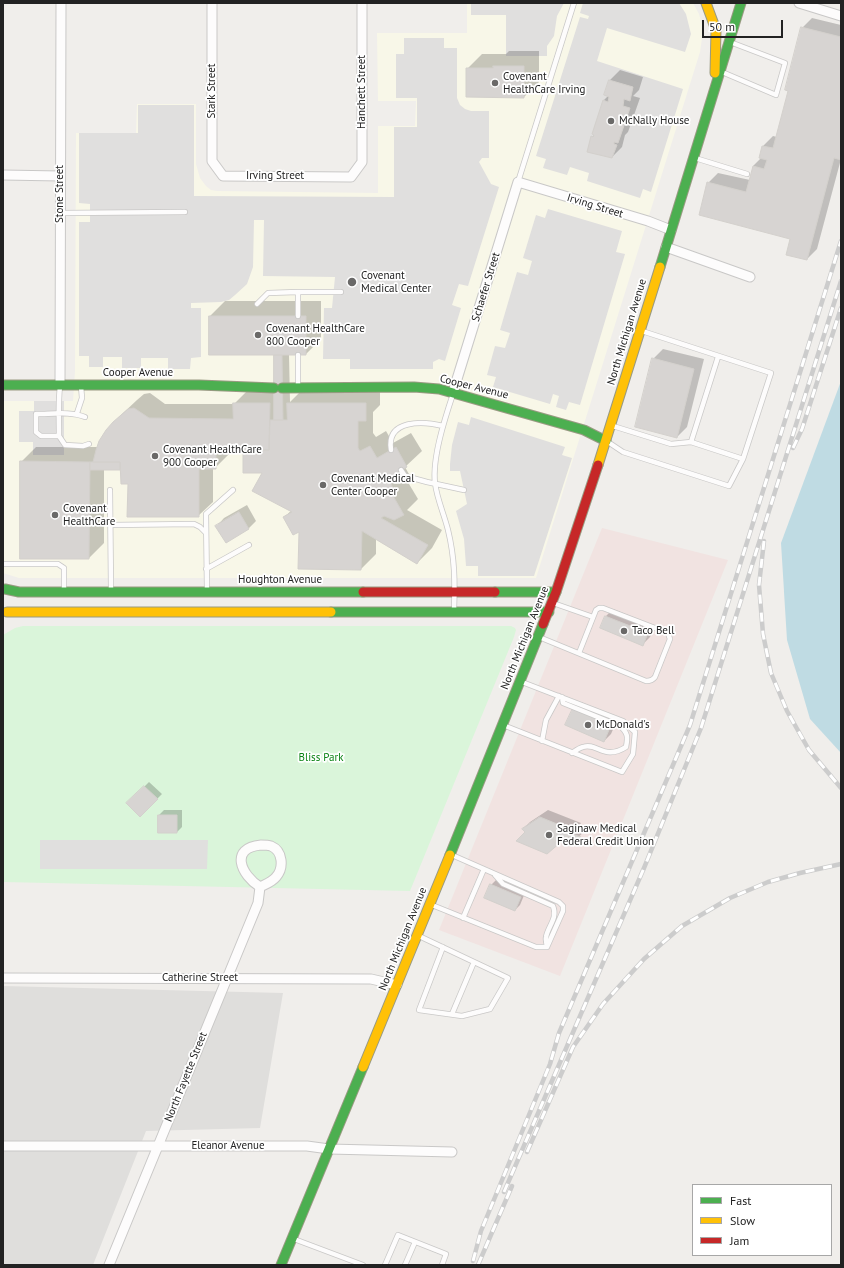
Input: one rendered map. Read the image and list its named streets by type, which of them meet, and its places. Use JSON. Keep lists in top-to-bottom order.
{
  "streets": {
    "street": [
      "Stark Street",
      "Hanchett Street",
      "Irving Street",
      "Stone Street",
      "Schaefer Street",
      "North Michigan Avenue",
      "Cooper Avenue",
      "Houghton Avenue",
      "Catherine Street",
      "North Fayette Street",
      "Eleanor Avenue"
    ]
  },
  "crossings": [
    ["Stark Street", "Irving Street"],
    ["Hanchett Street", "Irving Street"],
    ["Irving Street", "Schaefer Street"],
    ["Irving Street", "North Michigan Avenue"],
    ["Stone Street", "Cooper Avenue"],
    ["Schaefer Street", "Cooper Avenue"],
    ["North Michigan Avenue", "Cooper Avenue"],
    ["North Michigan Avenue", "Houghton Avenue"],
    ["North Michigan Avenue", "Catherine Street"],
    ["North Michigan Avenue", "Eleanor Avenue"],
    ["Catherine Street", "North Fayette Street"],
    ["North Fayette Street", "Eleanor Avenue"]
  ],
  "parks": ["Bliss Park"],
  "places": [
    "Covenant HealthCare Irving",
    "McNally House",
    "Covenant Medical Center",
    "Covenant HealthCare 800 Cooper",
    "Covenant HealthCare 900 Cooper",
    "Covenant Medical Center Cooper",
    "Covenant HealthCare",
    "Taco Bell",
    "McDonald's",
    "Saginaw Medical Federal Credit Union"
  ],
  "legend": ["Fast", "Slow", "Jam"],
  "scale_bar": "50 m"
}
